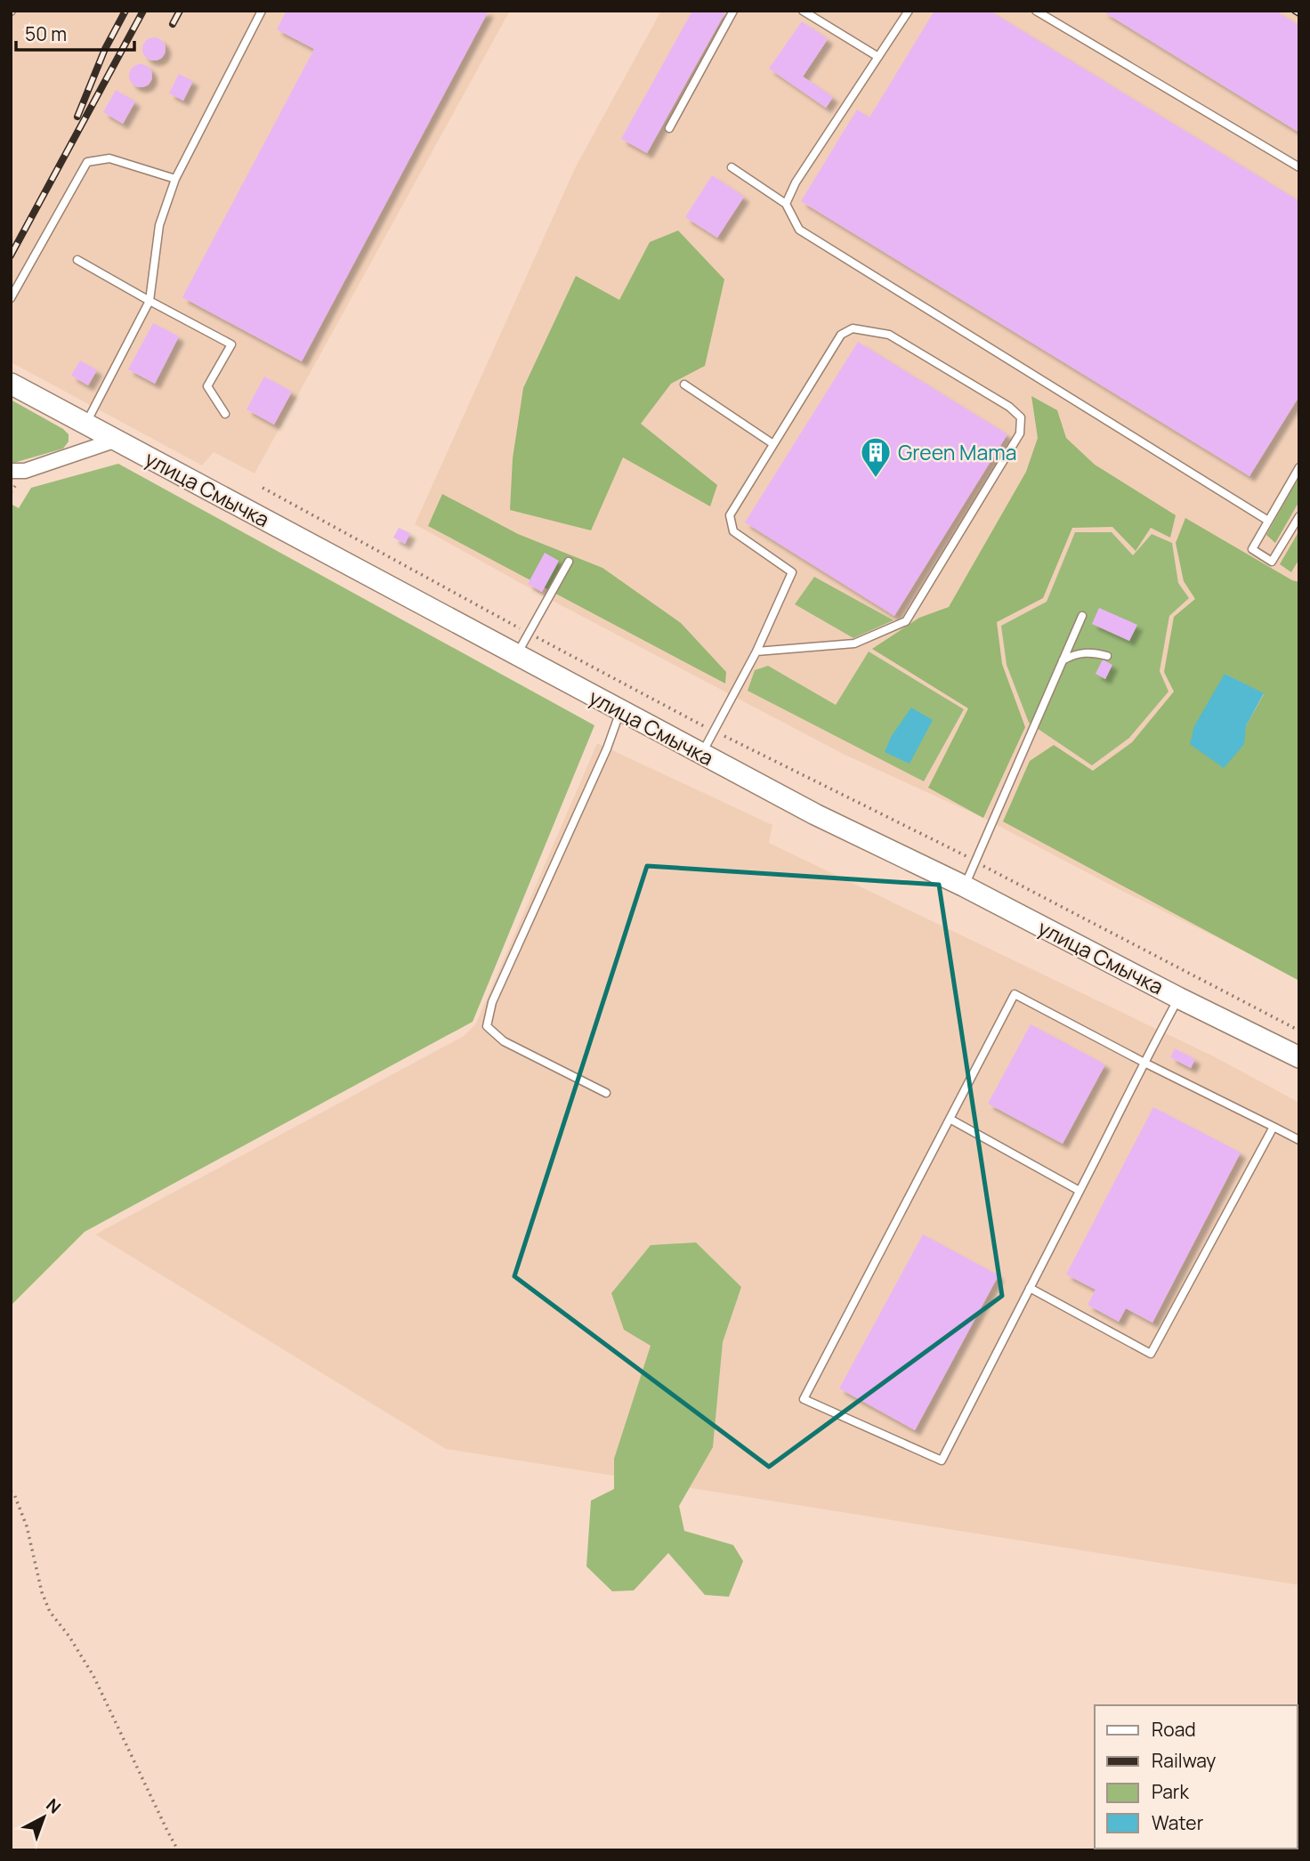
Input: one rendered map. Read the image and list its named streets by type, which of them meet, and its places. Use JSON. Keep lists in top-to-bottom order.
{
  "streets": {
    "street": ["улица Смычка"]
  },
  "places": {
    "building": ["Green Mama"]
  },
  "legend": [
    "Road",
    "Railway",
    "Park",
    "Water"
  ],
  "scale_bar": "50 m",
  "north": "top right"
}
